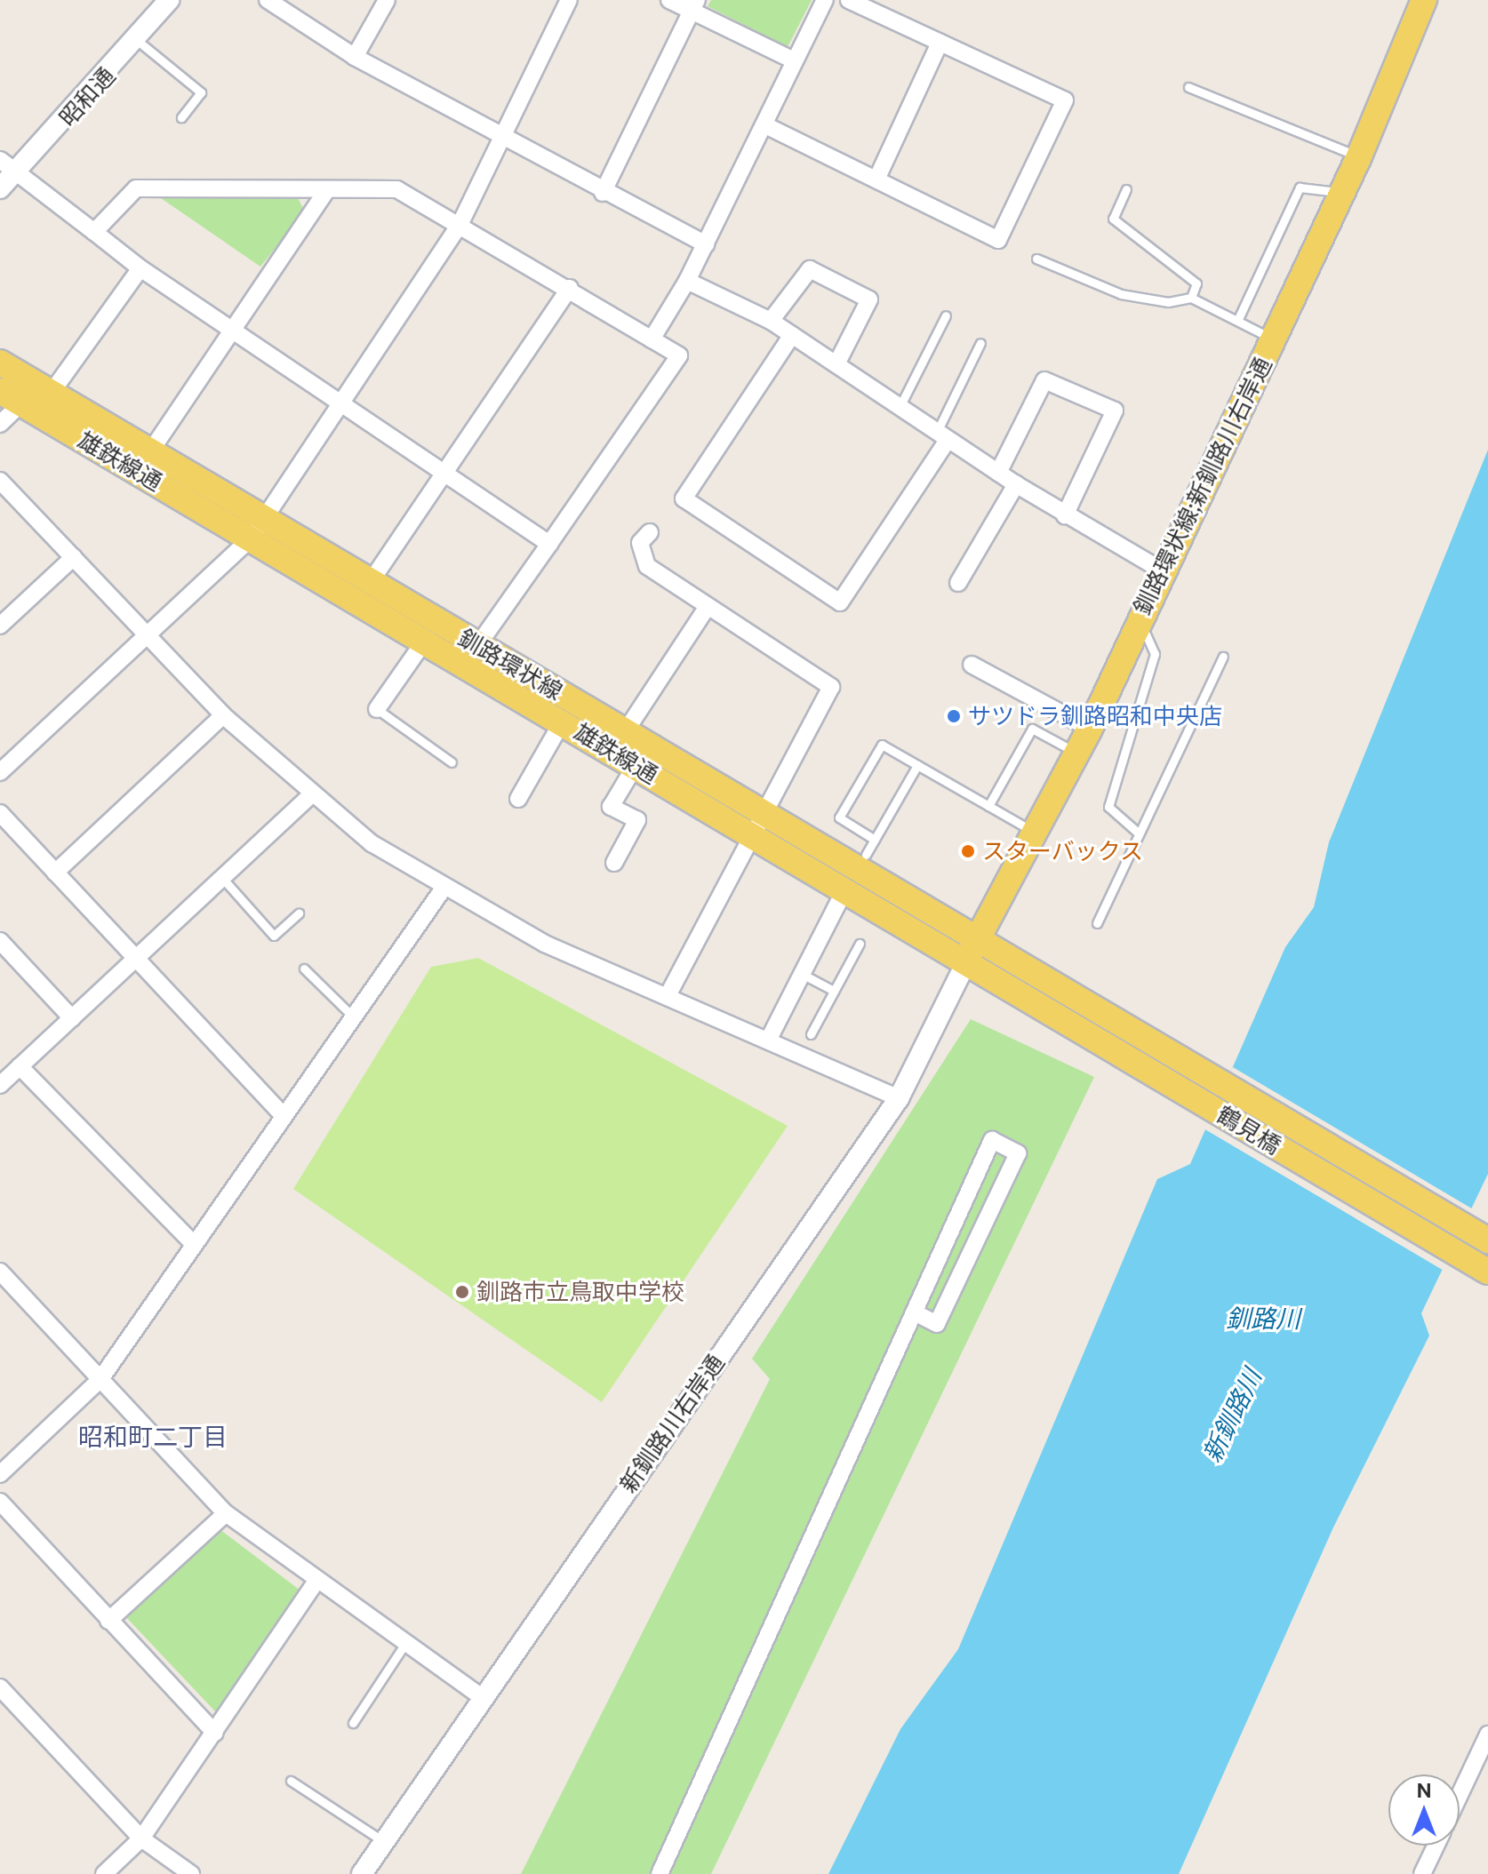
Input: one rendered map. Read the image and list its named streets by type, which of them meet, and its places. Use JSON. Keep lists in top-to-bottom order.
{
  "streets": {
    "main road": [
      "雄鉄線通",
      "釧路環状線;新釧路川右岸通",
      "釧路環状線",
      "鶴見橋"
    ],
    "street": ["昭和通", "新釧路川右岸通"]
  },
  "crossings": [
    ["雄鉄線通", "釧路環状線;新釧路川右岸通"],
    ["雄鉄線通", "釧路環状線"],
    ["雄鉄線通", "鶴見橋"],
    ["雄鉄線通", "新釧路川右岸通"],
    ["釧路環状線;新釧路川右岸通", "釧路環状線"],
    ["釧路環状線;新釧路川右岸通", "新釧路川右岸通"],
    ["釧路環状線", "鶴見橋"]
  ],
  "districts": ["昭和町二丁目"],
  "water": ["釧路川", "新釧路川"],
  "places": ["サツドラ釧路昭和中央店", "スターバックス", "釧路市立鳥取中学校"],
  "north": "top"
}
